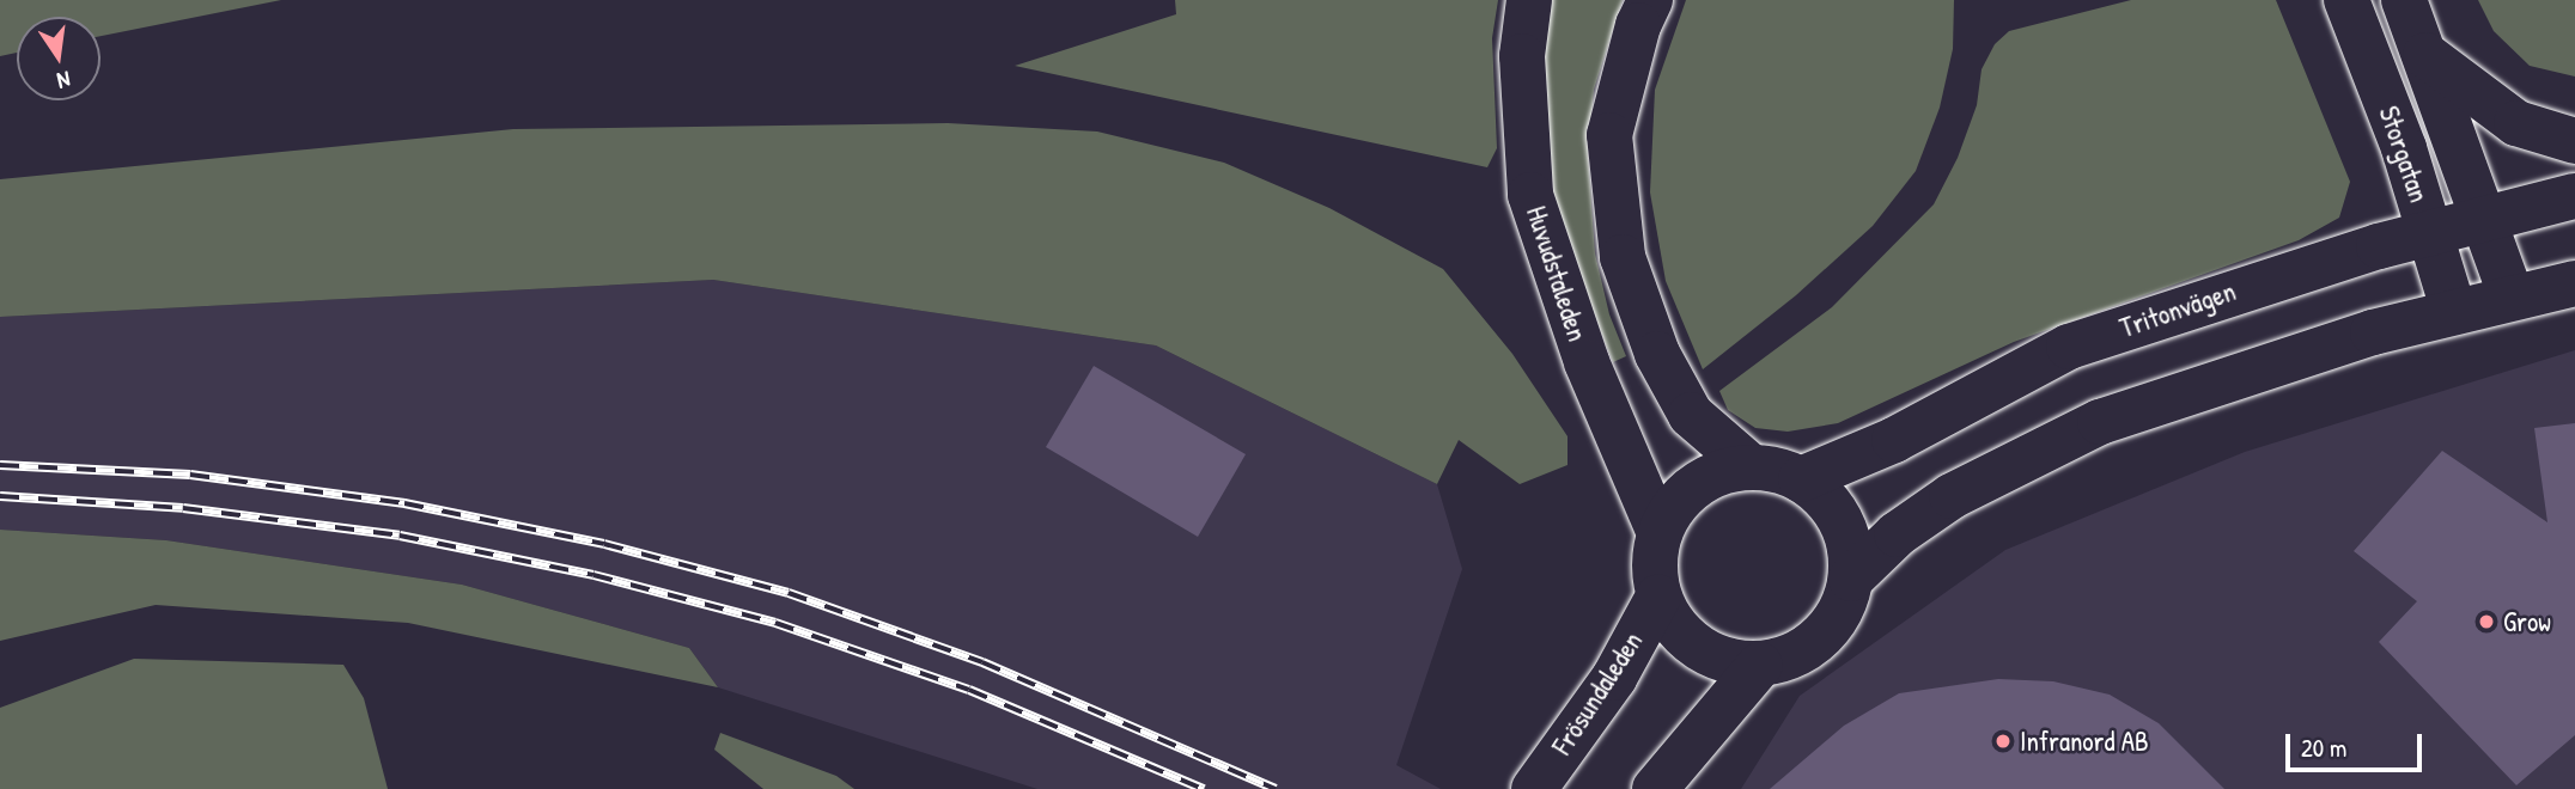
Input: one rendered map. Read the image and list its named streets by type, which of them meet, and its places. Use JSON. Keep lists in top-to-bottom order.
{
  "streets": {
    "street": [
      "Storgatan",
      "Huvudstaleden",
      "Tritonvägen",
      "Frösundaleden"
    ]
  },
  "crossings": [
    ["Storgatan", "Tritonvägen"],
    ["Huvudstaleden", "Tritonvägen"],
    ["Huvudstaleden", "Frösundaleden"],
    ["Tritonvägen", "Frösundaleden"]
  ],
  "places": ["Grow", "Infranord AB"],
  "scale_bar": "20 m",
  "north": "bottom"
}
